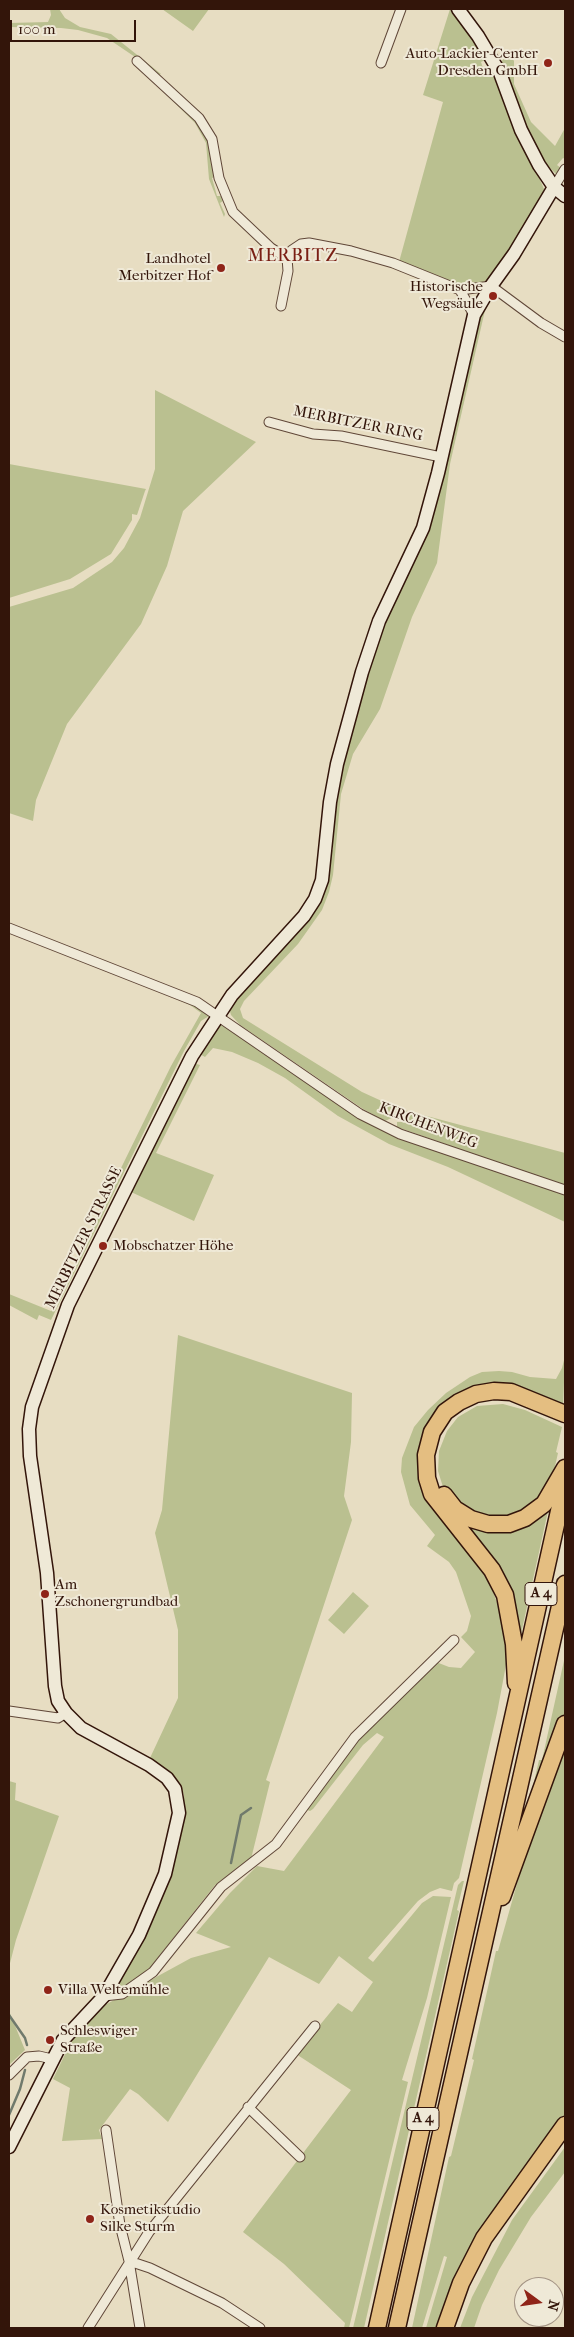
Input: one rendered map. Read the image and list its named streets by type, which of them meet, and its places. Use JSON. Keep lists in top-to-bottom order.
{
  "streets": {
    "highway": ["A 4"],
    "street": ["MERBITZER RING", "KIRCHENWEG", "MERBITZER STRASSE"]
  },
  "crossings": [
    ["MERBITZER RING", "MERBITZER STRASSE"],
    ["KIRCHENWEG", "MERBITZER STRASSE"]
  ],
  "districts": ["MERBITZ"],
  "places": [
    "Auto-Lackier-Center Dresden GmbH",
    "Landhotel Merbitzer Hof",
    "Historische Wegsäule",
    "Mobschatzer Höhe",
    "Am Zschonergrundbad",
    "Villa Weltemühle",
    "Schleswiger Straße",
    "Kosmetikstudio Silke Sturm"
  ],
  "scale_bar": "100 m",
  "north": "right"
}
